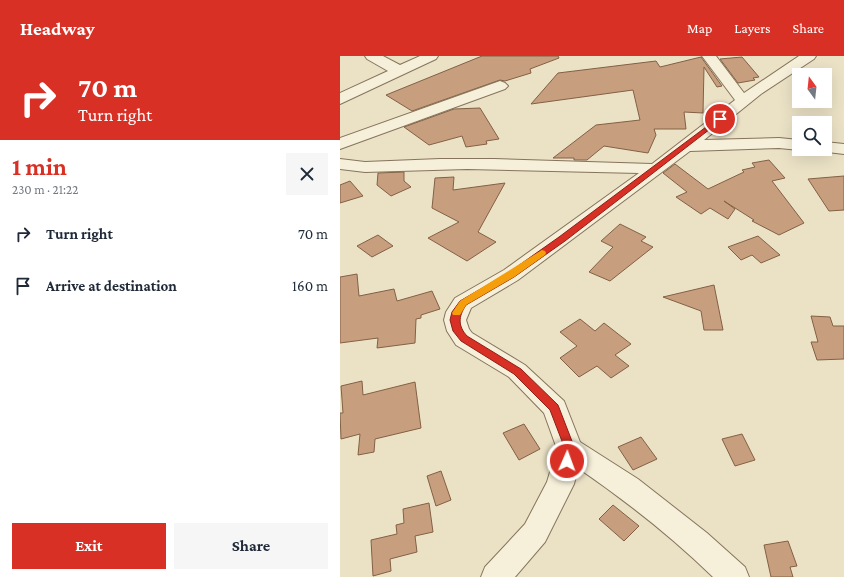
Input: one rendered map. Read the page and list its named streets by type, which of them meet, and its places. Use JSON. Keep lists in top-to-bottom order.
{
  "north": "top",
  "page": {
    "header": "Headway",
    "nav": ["Map", "Layers", "Share"],
    "turn": ["70 m", "Turn right"],
    "heading": ["1 min", "230 m · 21:22"],
    "list": [
      {
        "name": "Turn right",
        "value": "70 m"
      },
      {
        "name": "Arrive at destination",
        "value": "160 m"
      }
    ],
    "buttons": ["Exit", "Share"]
  }
}
